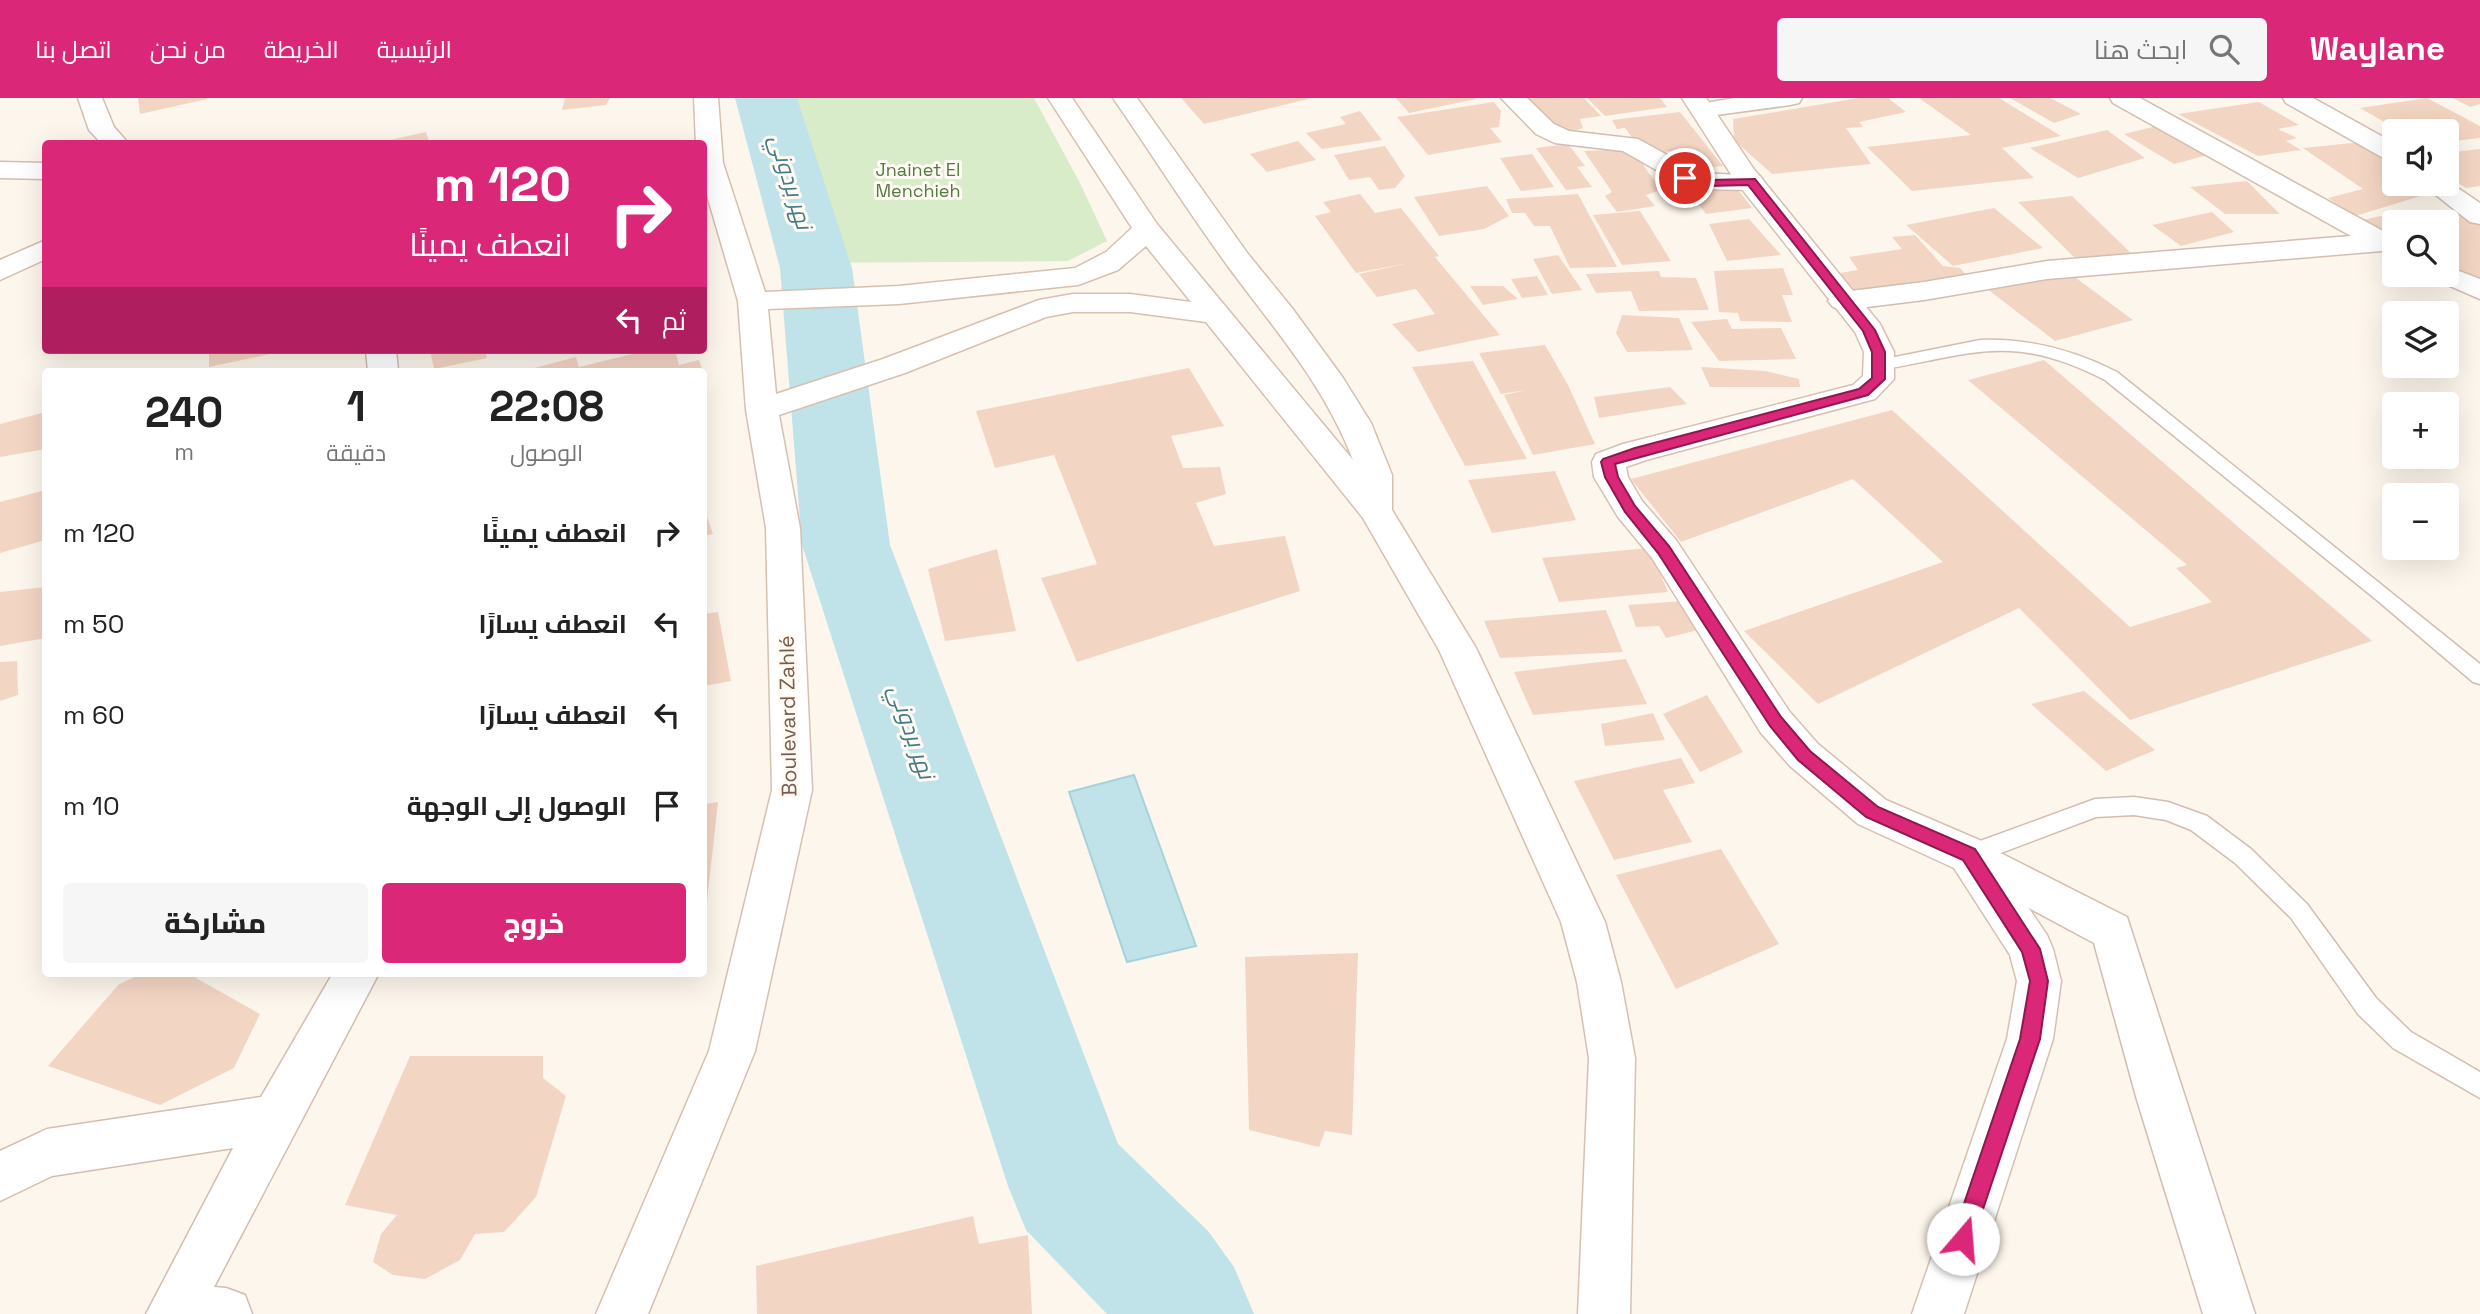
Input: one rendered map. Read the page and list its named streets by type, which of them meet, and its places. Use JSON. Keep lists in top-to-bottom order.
{
  "streets": {
    "street": ["Boulevard Zahlé"]
  },
  "water": ["نهر بردوني"],
  "parks": ["Jnainet El Menchieh"],
  "page": {
    "header": "Waylane",
    "search": "ابحث هنا",
    "nav": [
      "الرئيسية",
      "الخريطة",
      "من نحن",
      "اتصل بنا"
    ],
    "map_buttons": ["+", "−"],
    "turn": ["120 m", "انعطف يمينًا"],
    "then": "ثم",
    "eta": [
      "22:08",
      "الوصول",
      "1",
      "دقيقة",
      "240",
      "m"
    ],
    "list": [
      {
        "name": "انعطف يمينًا",
        "value": "120 m"
      },
      {
        "name": "انعطف يسارًا",
        "value": "50 m"
      },
      {
        "name": "انعطف يسارًا",
        "value": "60 m"
      },
      {
        "name": "الوصول إلى الوجهة",
        "value": "10 m"
      }
    ],
    "buttons": ["خروج", "مشاركة"]
  }
}
